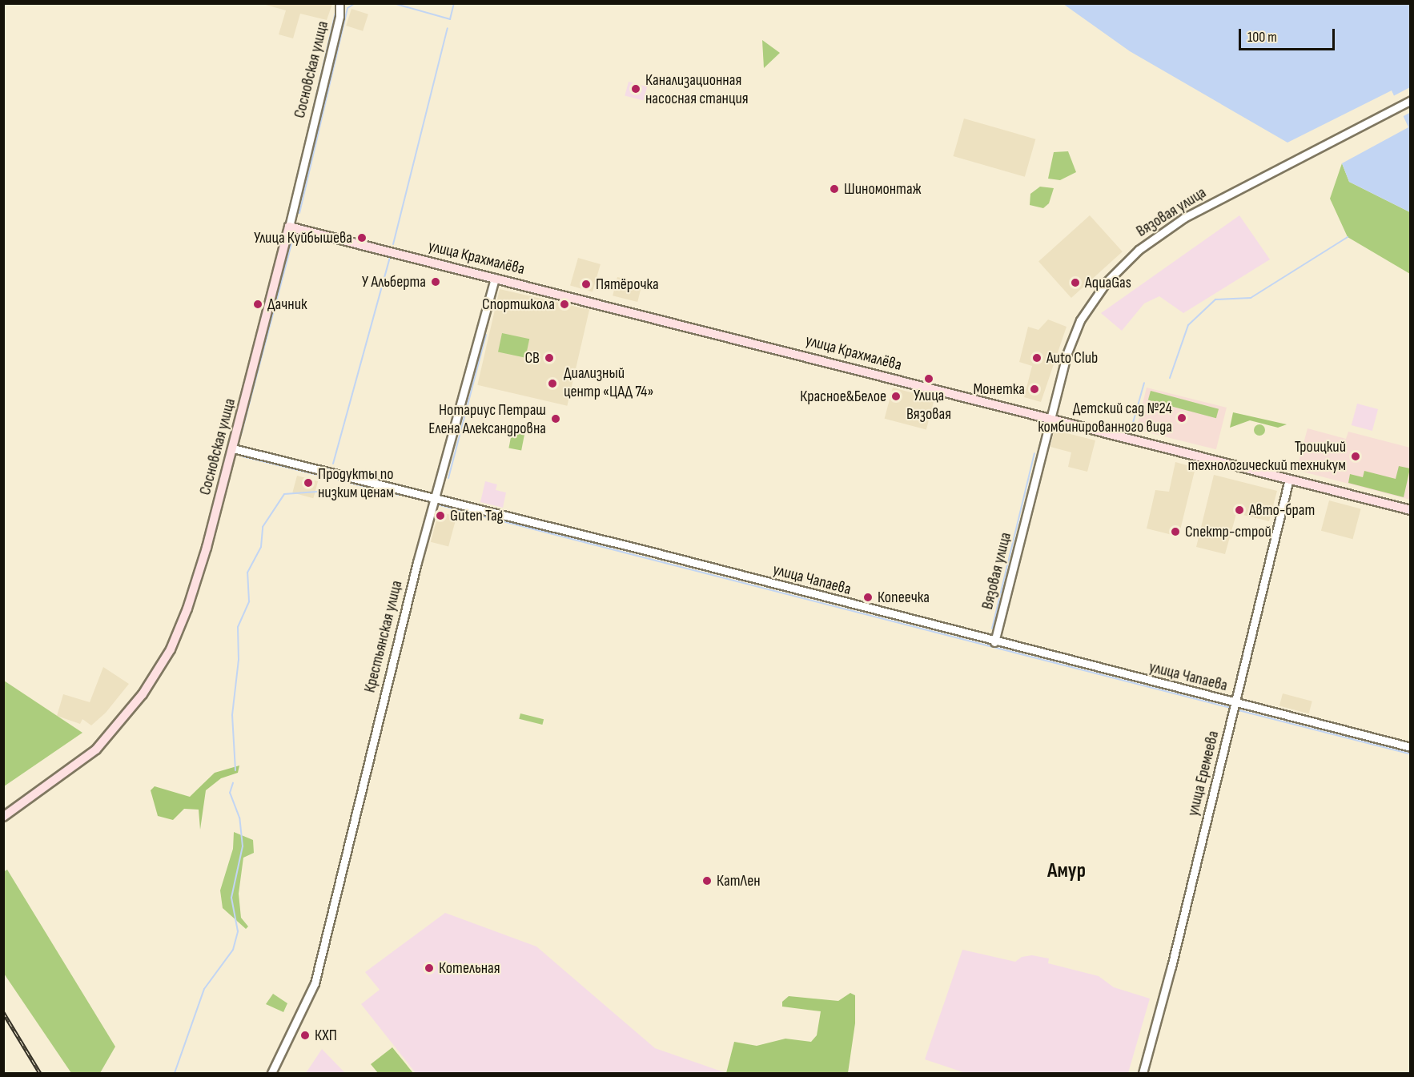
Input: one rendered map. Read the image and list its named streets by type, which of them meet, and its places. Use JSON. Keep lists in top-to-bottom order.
{
  "streets": {
    "main road": ["Сосновская улица", "улица Крахмалёва"],
    "street": [
      "Вязовая улица",
      "улица Чапаева",
      "Крестьянская улица",
      "улица Еремеева"
    ]
  },
  "crossings": [
    ["Сосновская улица", "улица Крахмалёва"],
    ["Сосновская улица", "улица Чапаева"],
    ["Вязовая улица", "улица Крахмалёва"],
    ["Вязовая улица", "улица Чапаева"],
    ["улица Крахмалёва", "Крестьянская улица"],
    ["улица Крахмалёва", "улица Еремеева"],
    ["улица Чапаева", "Крестьянская улица"],
    ["улица Чапаева", "улица Еремеева"]
  ],
  "districts": ["Амур"],
  "places": [
    "Канализационная насосная станция",
    "Шиномонтаж",
    "Улица Куйбышева",
    "У Альберта",
    "AquaGas",
    "Пятёрочка",
    "Дачник",
    "Спортшкола",
    "СВ",
    "Auto Club",
    "Улица Вязовая",
    "Диализный центр «ЦАД 74»",
    "Монетка",
    "Красное&Белое",
    "Детский сад №24 комбинированного вида",
    "Нотариус Петраш Елена Александровна",
    "Троицкий технологический техникум",
    "Продукты по низким ценам",
    "Авто-брат",
    "Guten Tag",
    "Спектр-строй",
    "Копеечка",
    "КатЛен",
    "Котельная",
    "КХП"
  ],
  "scale_bar": "100 m"
}
